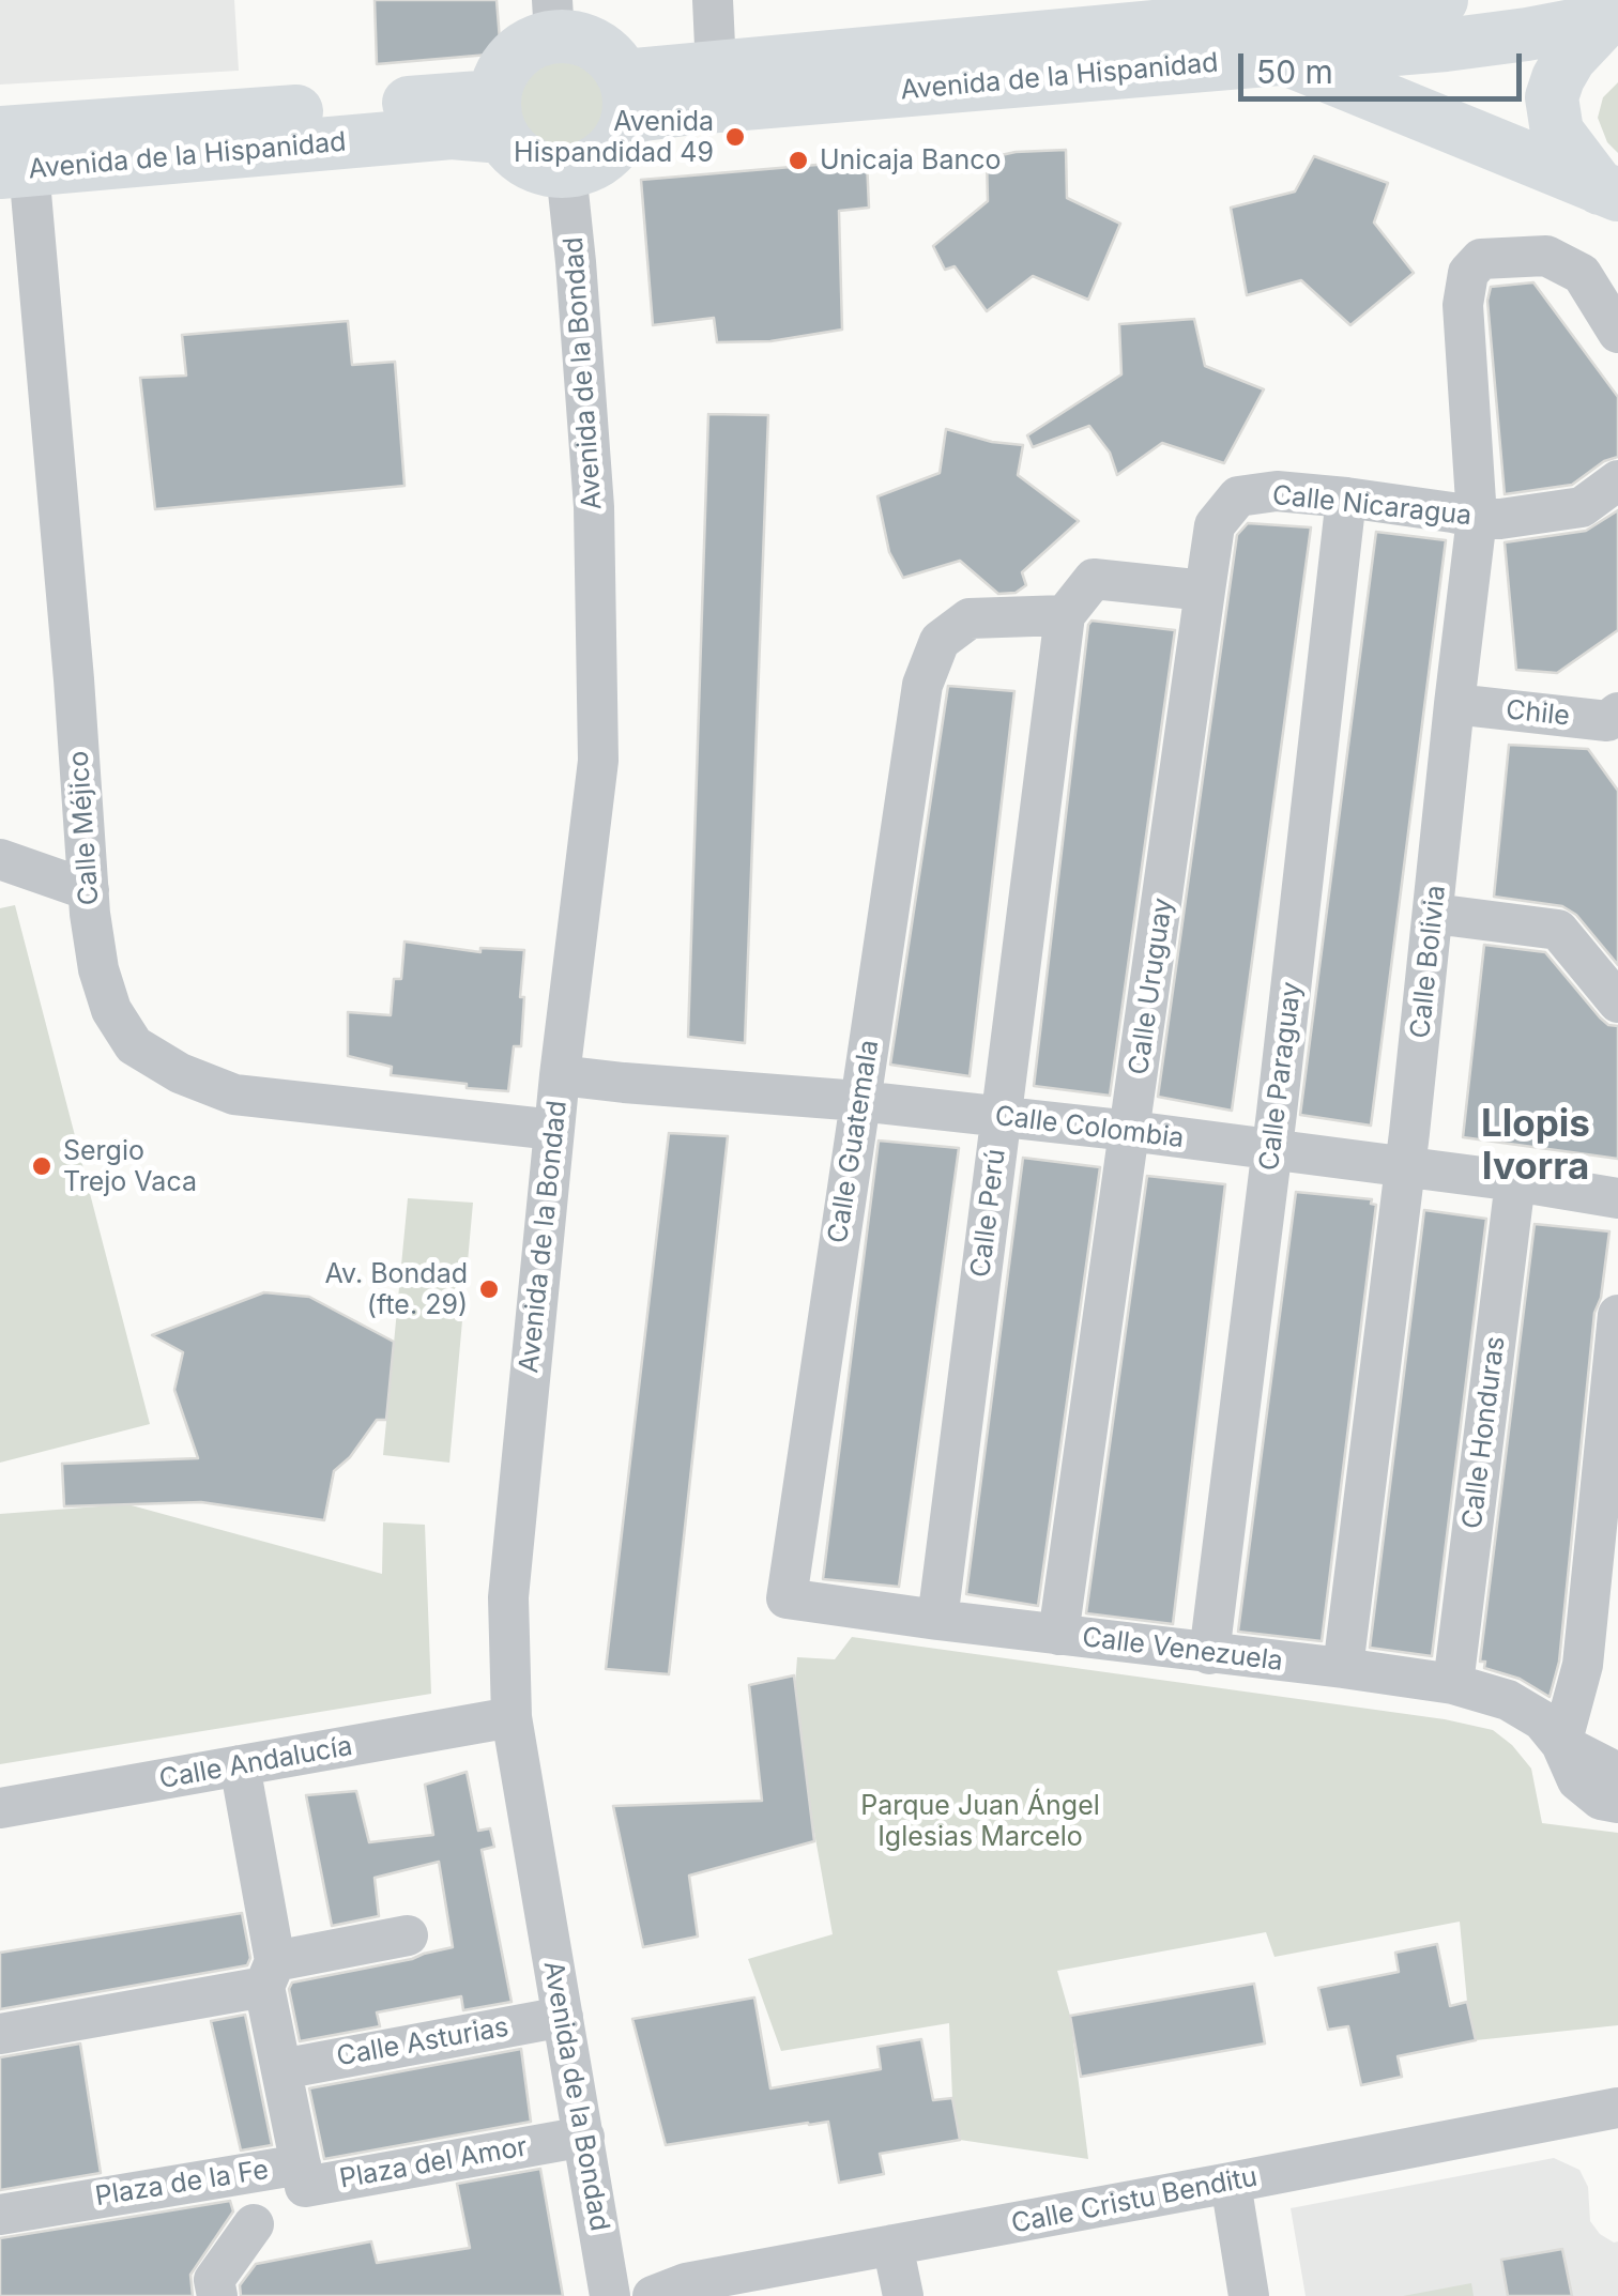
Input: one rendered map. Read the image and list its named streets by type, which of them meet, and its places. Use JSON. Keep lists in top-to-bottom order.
{
  "streets": {
    "main road": ["Avenida de la Hispanidad"],
    "street": [
      "Avenida de la Bondad",
      "Calle Nicaragua",
      "Chile",
      "Calle Méjico",
      "Calle Bolivia",
      "Calle Uruguay",
      "Calle Paraguay",
      "Calle Colombia",
      "Calle Guatemala",
      "Calle Perú",
      "Calle Honduras",
      "Calle Venezuela",
      "Calle Andalucía",
      "Calle Asturias",
      "Plaza del Amor",
      "Plaza de la Fe",
      "Calle Cristu Benditu"
    ]
  },
  "crossings": [
    ["Avenida de la Hispanidad", "Avenida de la Bondad"],
    ["Avenida de la Hispanidad", "Calle Méjico"],
    ["Avenida de la Bondad", "Calle Méjico"],
    ["Avenida de la Bondad", "Calle Colombia"],
    ["Avenida de la Bondad", "Calle Andalucía"],
    ["Avenida de la Bondad", "Calle Asturias"],
    ["Avenida de la Bondad", "Plaza del Amor"],
    ["Calle Nicaragua", "Calle Bolivia"],
    ["Calle Nicaragua", "Calle Uruguay"],
    ["Calle Nicaragua", "Calle Paraguay"],
    ["Chile", "Calle Bolivia"],
    ["Calle Bolivia", "Calle Colombia"],
    ["Calle Bolivia", "Calle Venezuela"],
    ["Calle Uruguay", "Calle Colombia"],
    ["Calle Uruguay", "Calle Venezuela"],
    ["Calle Paraguay", "Calle Colombia"],
    ["Calle Paraguay", "Calle Venezuela"],
    ["Calle Colombia", "Calle Guatemala"],
    ["Calle Colombia", "Calle Perú"],
    ["Calle Colombia", "Calle Honduras"],
    ["Calle Guatemala", "Calle Perú"],
    ["Calle Guatemala", "Calle Venezuela"],
    ["Calle Perú", "Calle Venezuela"],
    ["Calle Honduras", "Calle Venezuela"],
    ["Calle Andalucía", "Plaza de la Fe"],
    ["Calle Asturias", "Plaza de la Fe"],
    ["Plaza del Amor", "Plaza de la Fe"]
  ],
  "districts": ["Llopis Ivorra"],
  "parks": ["Parque Juan Ángel Iglesias Marcelo"],
  "places": [
    "Avenida Hispandidad 49",
    "Unicaja Banco",
    "Sergio Trejo Vaca",
    "Av. Bondad (fte. 29)"
  ],
  "scale_bar": "50 m"
}
